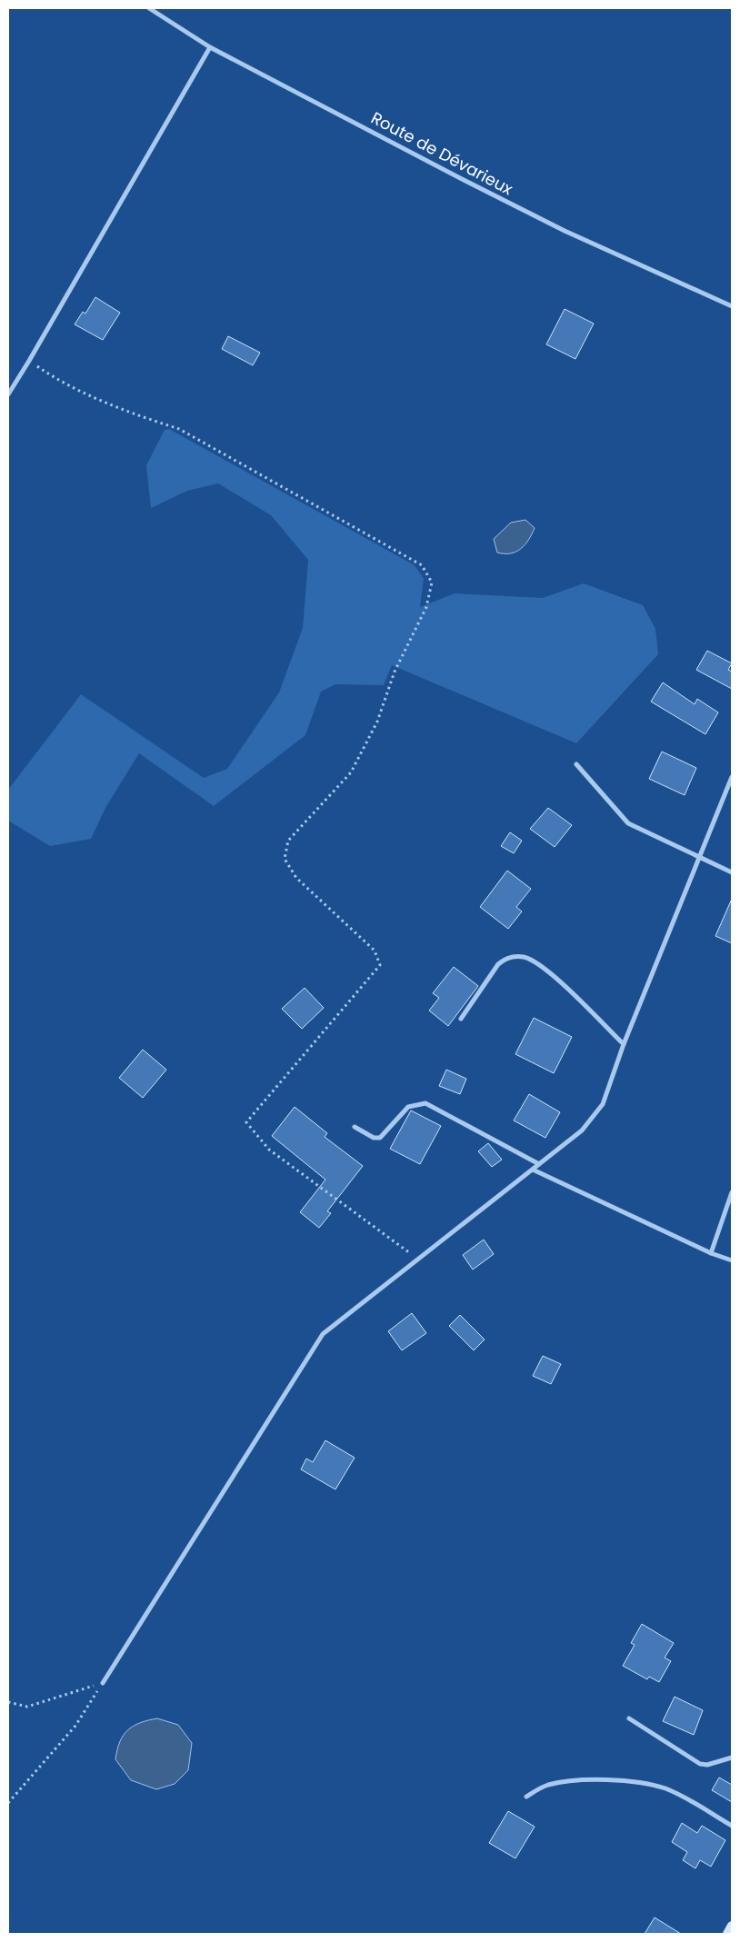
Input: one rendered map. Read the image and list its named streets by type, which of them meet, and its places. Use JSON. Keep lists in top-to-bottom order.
{
  "streets": {
    "street": ["Route de Dévarieux"]
  }
}
